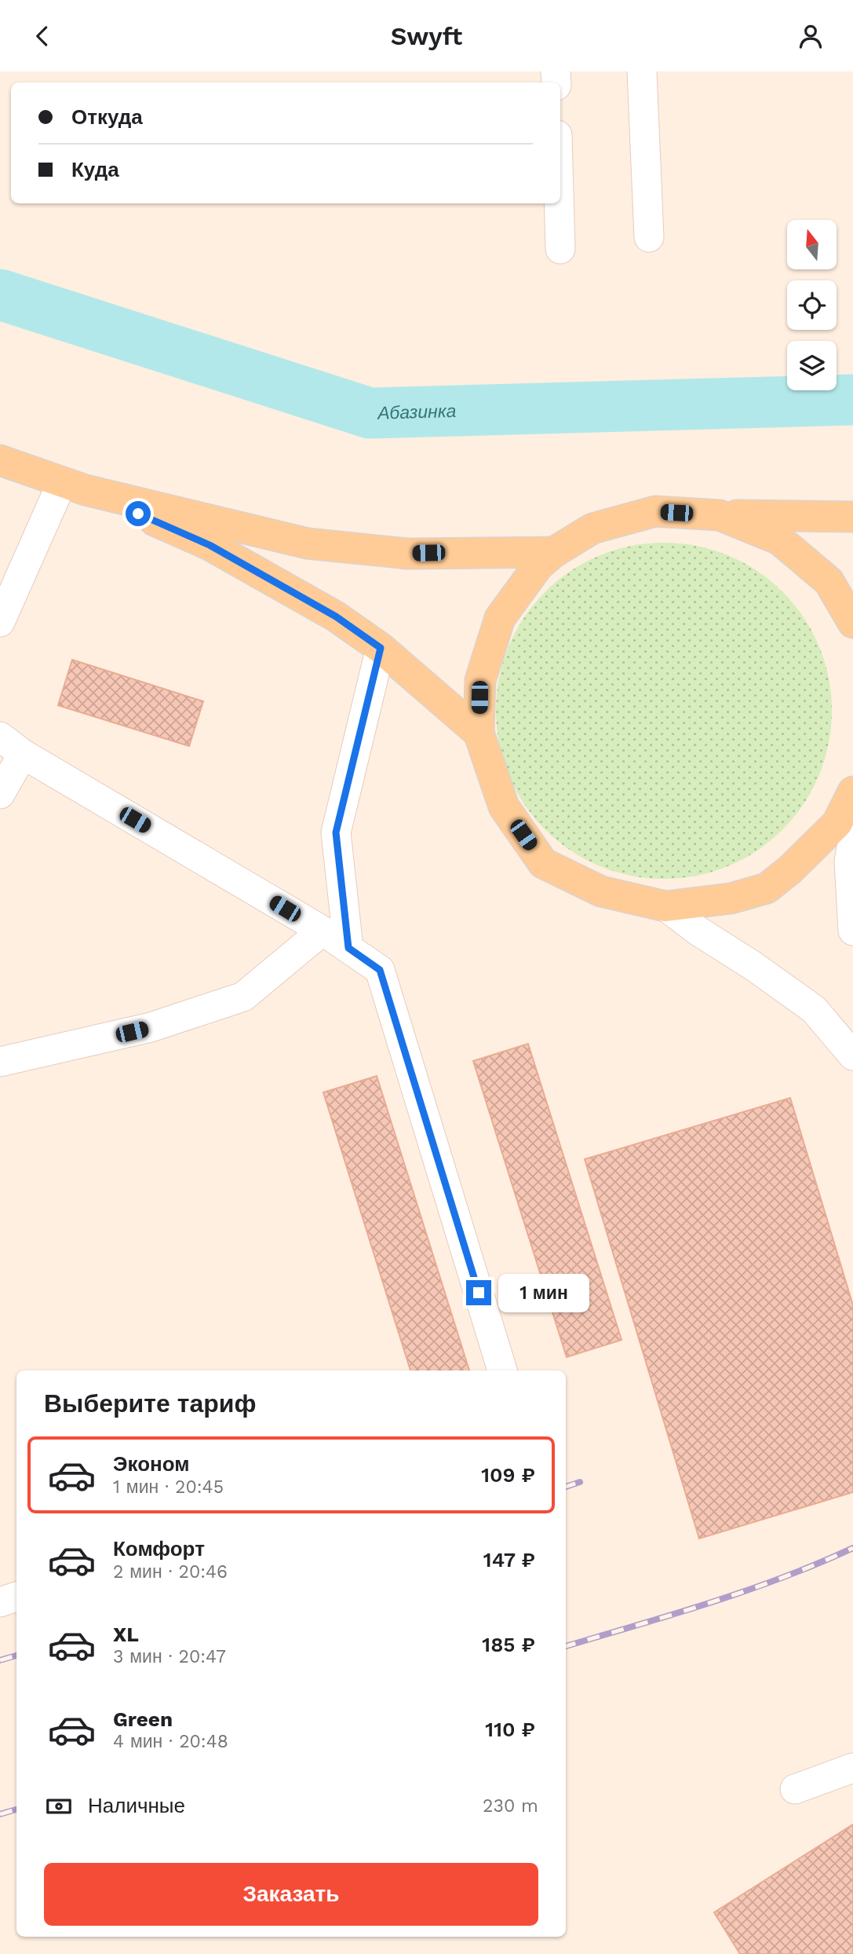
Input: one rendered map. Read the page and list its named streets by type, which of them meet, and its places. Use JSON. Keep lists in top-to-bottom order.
{
  "water": ["Абазинка"],
  "north": "top",
  "page": {
    "header": "Swyft",
    "banner": ["Откуда", "Куда"],
    "bubble": "1 мин",
    "heading": "Выберите тариф",
    "list": [
      {
        "name": "Эконом",
        "note": "1 мин · 20:45",
        "value": "109 ₽"
      },
      {
        "name": "Комфорт",
        "note": "2 мин · 20:46",
        "value": "147 ₽"
      },
      {
        "name": "XL",
        "note": "3 мин · 20:47",
        "value": "185 ₽"
      },
      {
        "name": "Green",
        "note": "4 мин · 20:48",
        "value": "110 ₽"
      }
    ],
    "pay": ["Наличные", "230 m"],
    "buttons": "Заказать"
  }
}
